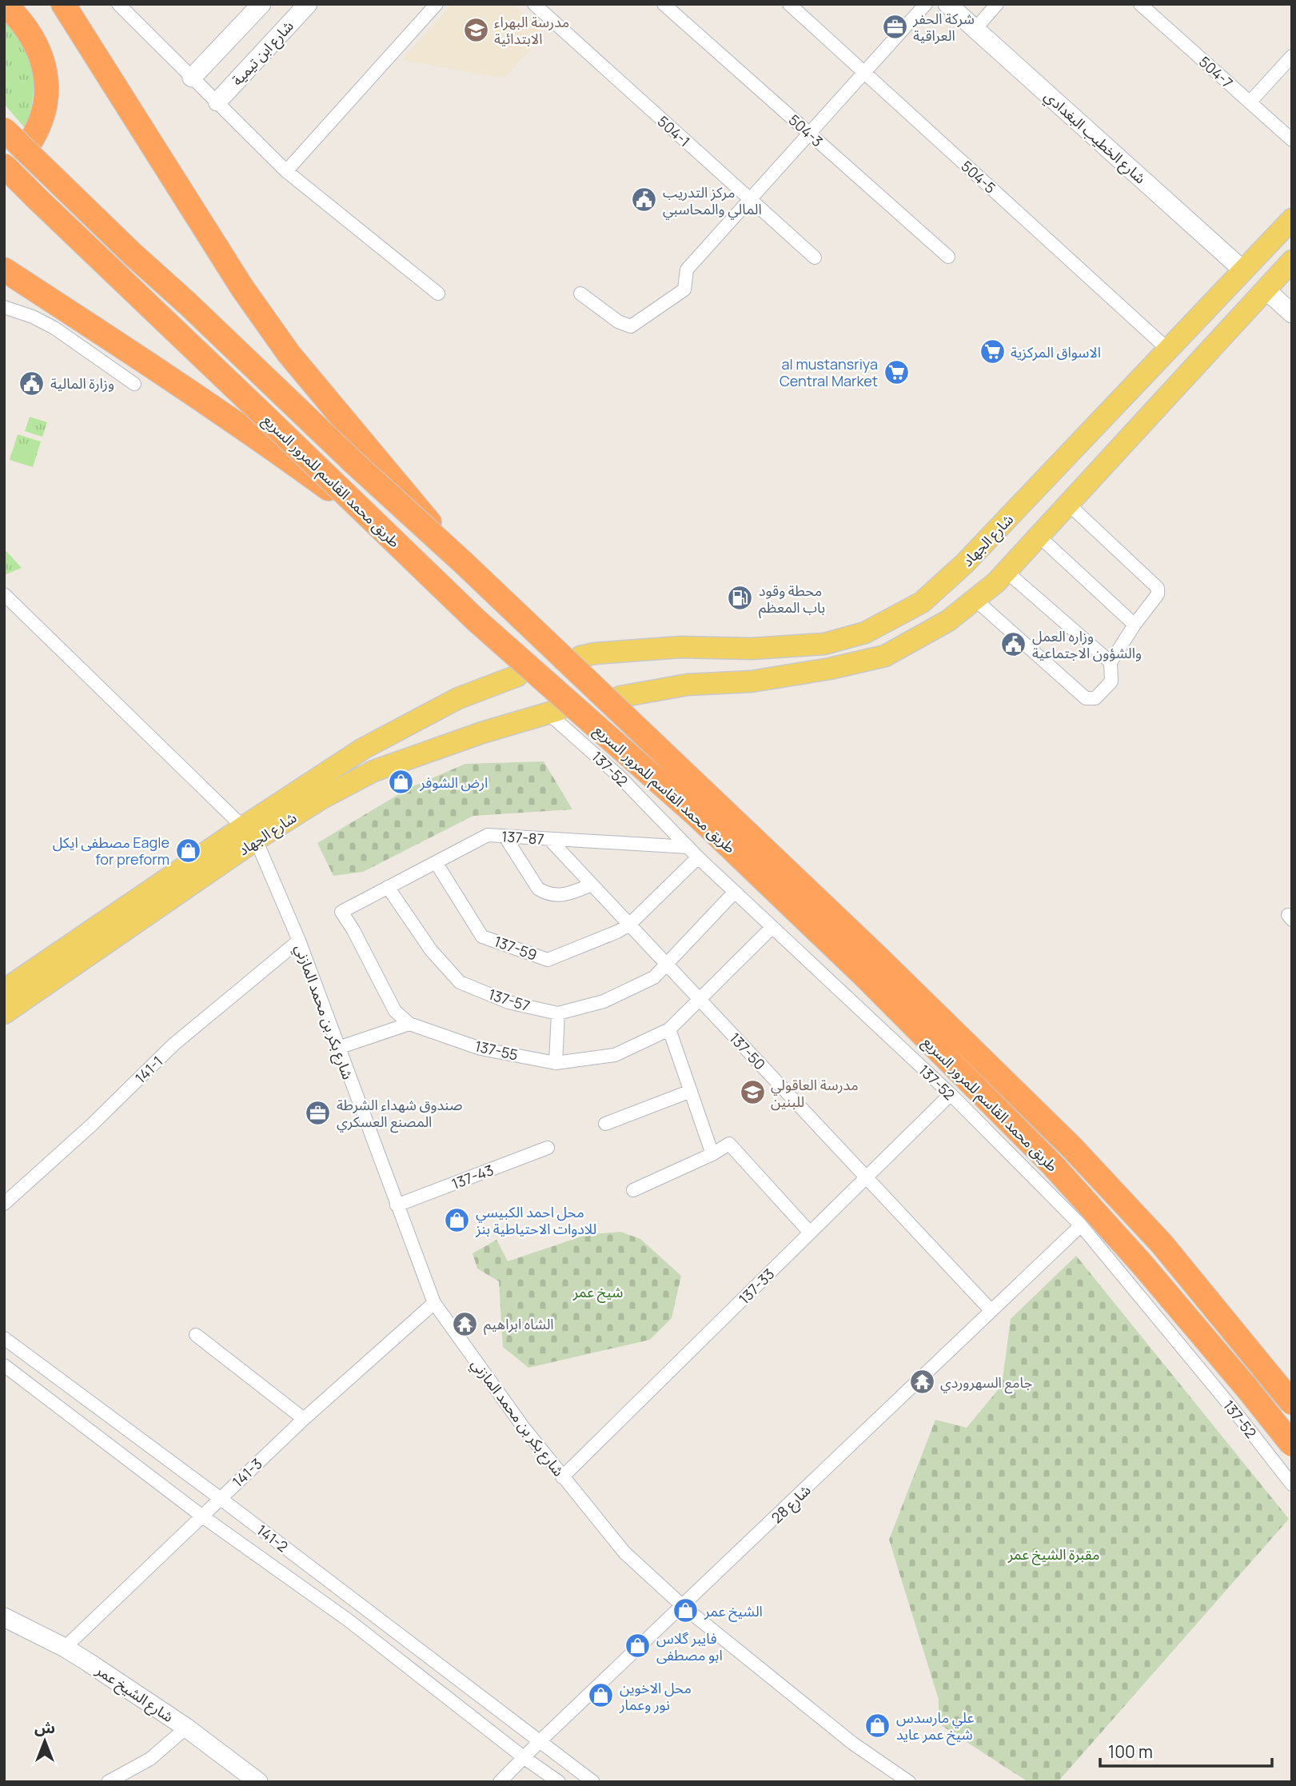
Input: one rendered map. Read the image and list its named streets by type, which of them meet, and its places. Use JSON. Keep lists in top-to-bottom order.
{
  "streets": {
    "highway": ["طريق محمد القاسم للمرور السريع"],
    "main road": ["شارع الجهاد"],
    "street": [
      "شارع ابن تيمية",
      "504-7",
      "504-3",
      "504-1",
      "شارع الخطيب البغدادي",
      "504-5",
      "137-52",
      "137-87",
      "137-59",
      "137-57",
      "شارع بكر بن محمد المازني",
      "137-55",
      "137-50",
      "141-1",
      "137-43",
      "137-33",
      "141-3",
      "شارع 28",
      "141-2",
      "شارع الشيخ عمر"
    ]
  },
  "crossings": [
    ["شارع الخطيب البغدادي", "شارع الجهاد"],
    ["504-5", "شارع الجهاد"],
    ["شارع الجهاد", "137-52"],
    ["شارع الجهاد", "شارع بكر بن محمد المازني"],
    ["137-52", "137-87"],
    ["137-52", "137-59"],
    ["137-52", "137-57"],
    ["137-52", "137-55"],
    ["137-52", "137-33"],
    ["137-52", "شارع 28"],
    ["137-87", "137-59"],
    ["137-87", "137-57"],
    ["137-87", "137-55"],
    ["137-87", "137-50"],
    ["137-59", "137-50"],
    ["137-57", "137-50"],
    ["شارع بكر بن محمد المازني", "141-1"],
    ["شارع بكر بن محمد المازني", "137-43"],
    ["شارع بكر بن محمد المازني", "137-33"],
    ["شارع بكر بن محمد المازني", "141-3"],
    ["شارع بكر بن محمد المازني", "شارع 28"],
    ["137-55", "137-50"],
    ["137-50", "137-33"],
    ["137-50", "شارع 28"],
    ["141-3", "141-2"],
    ["141-3", "شارع الشيخ عمر"],
    ["شارع 28", "141-2"]
  ],
  "parks": ["شيخ عمر", "مقبرة الشيخ عمر"],
  "places": {
    "office": ["شركة الحفر العراقية", "صندوق شهداء الشرطة المصنع العسكري"],
    "school or university": ["مدرسة البهراء الابتدائية", "مدرسة العاقولي للبنين"],
    "public building": ["مركز التدريب المالي والمحاسبي", "وزارة المالية", "وزاره العمل والشؤون الاجتماعية"],
    "supermarket": ["الاسواق المركزية", "al mustansriya Central Market"],
    "fuel station": ["محطة وقود باب المعظم"],
    "shop": [
      "ارض الشوفر",
      "مصطفى ايكل Eagle for preform",
      "محل احمد الكبيسي للادوات الاحتياطية بنز",
      "الشيخ عمر",
      "فايبر گلاس ابو مصطفى",
      "محل الاخوين نور وعمار",
      "علي مارسدس شيخ عمر عايد"
    ],
    "temple": ["الشاه ابراهيم", "جامع السهروردي"]
  },
  "scale_bar": "100 m",
  "north": "top"
}
